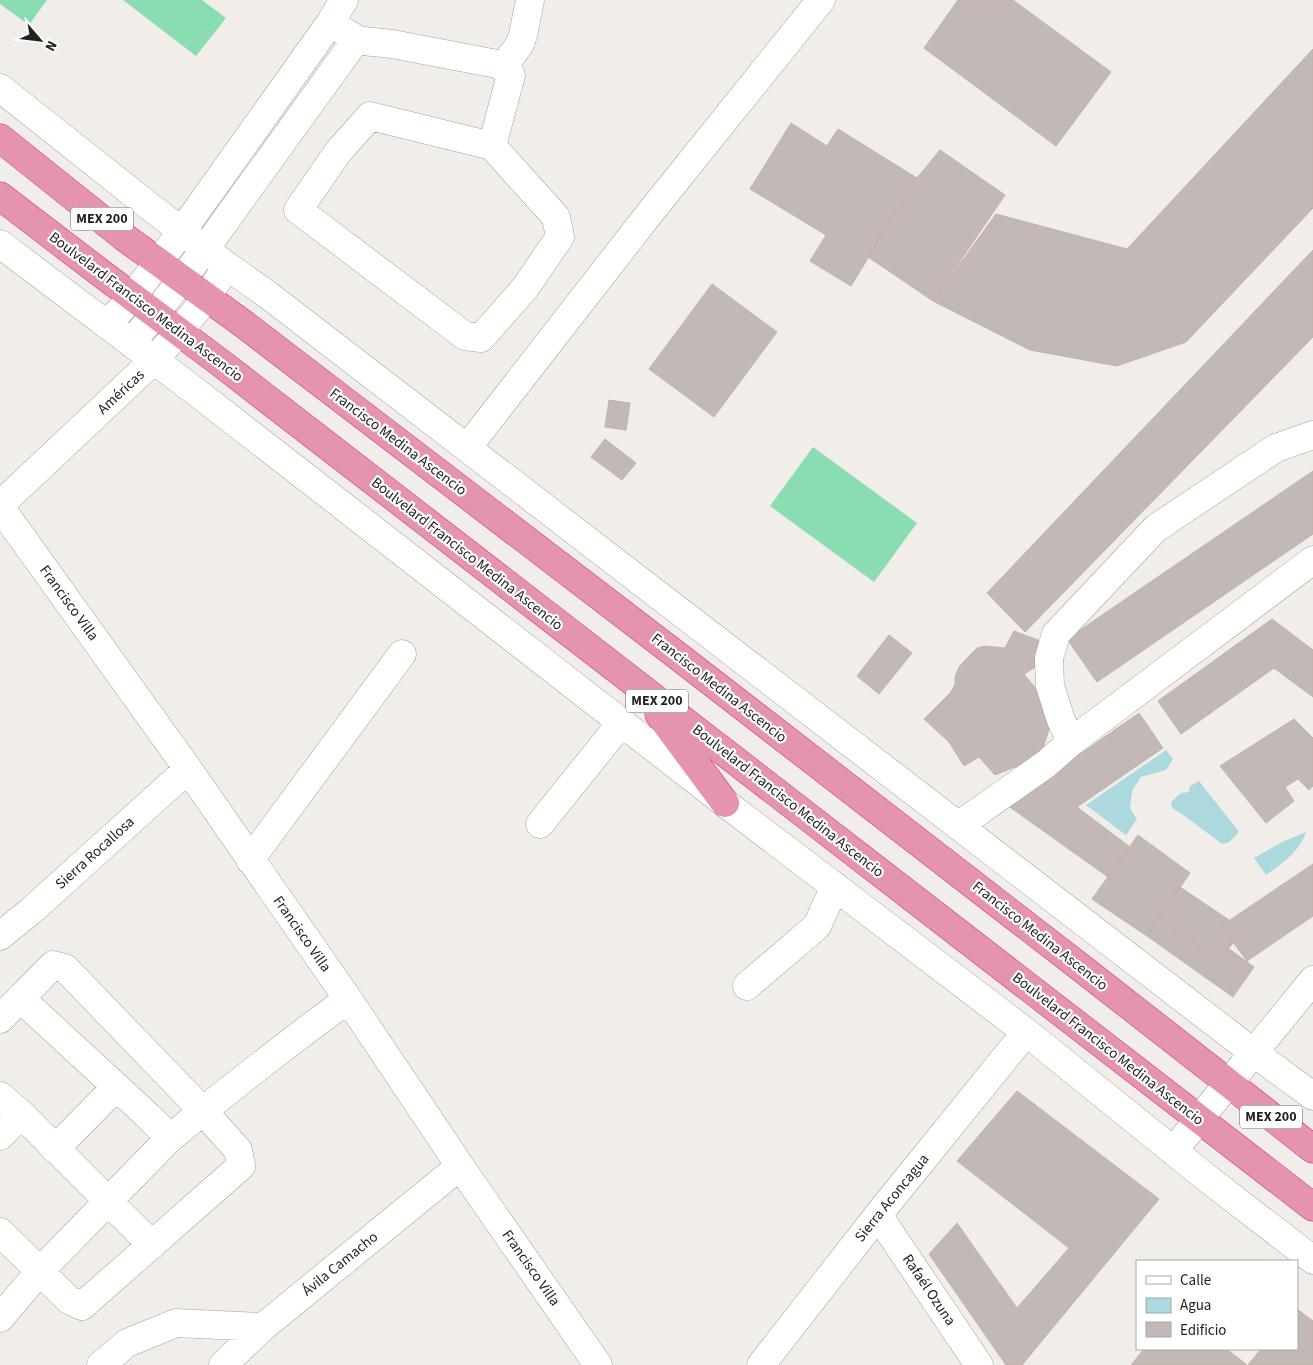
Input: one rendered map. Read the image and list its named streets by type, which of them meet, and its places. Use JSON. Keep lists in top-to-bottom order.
{
  "streets": {
    "highway": ["MEX 200", "Boulvelard Francisco Medina Ascencio", "Francisco Medina Ascencio"],
    "street": [
      "Américas",
      "Francisco Villa",
      "Sierra Rocallosa",
      "Sierra Aconcagua",
      "Ávila Camacho",
      "Rafaél Ozuna"
    ]
  },
  "crossings": [
    ["MEX 200", "Américas"],
    ["MEX 200", "Francisco Medina Ascencio"],
    ["Boulvelard Francisco Medina Ascencio", "Américas"],
    ["Américas", "Francisco Medina Ascencio"],
    ["Américas", "Francisco Villa"],
    ["Francisco Villa", "Sierra Rocallosa"],
    ["Francisco Villa", "Ávila Camacho"],
    ["Sierra Aconcagua", "Rafaél Ozuna"]
  ],
  "legend": ["Calle", "Agua", "Edificio"],
  "north": "bottom right"
}
